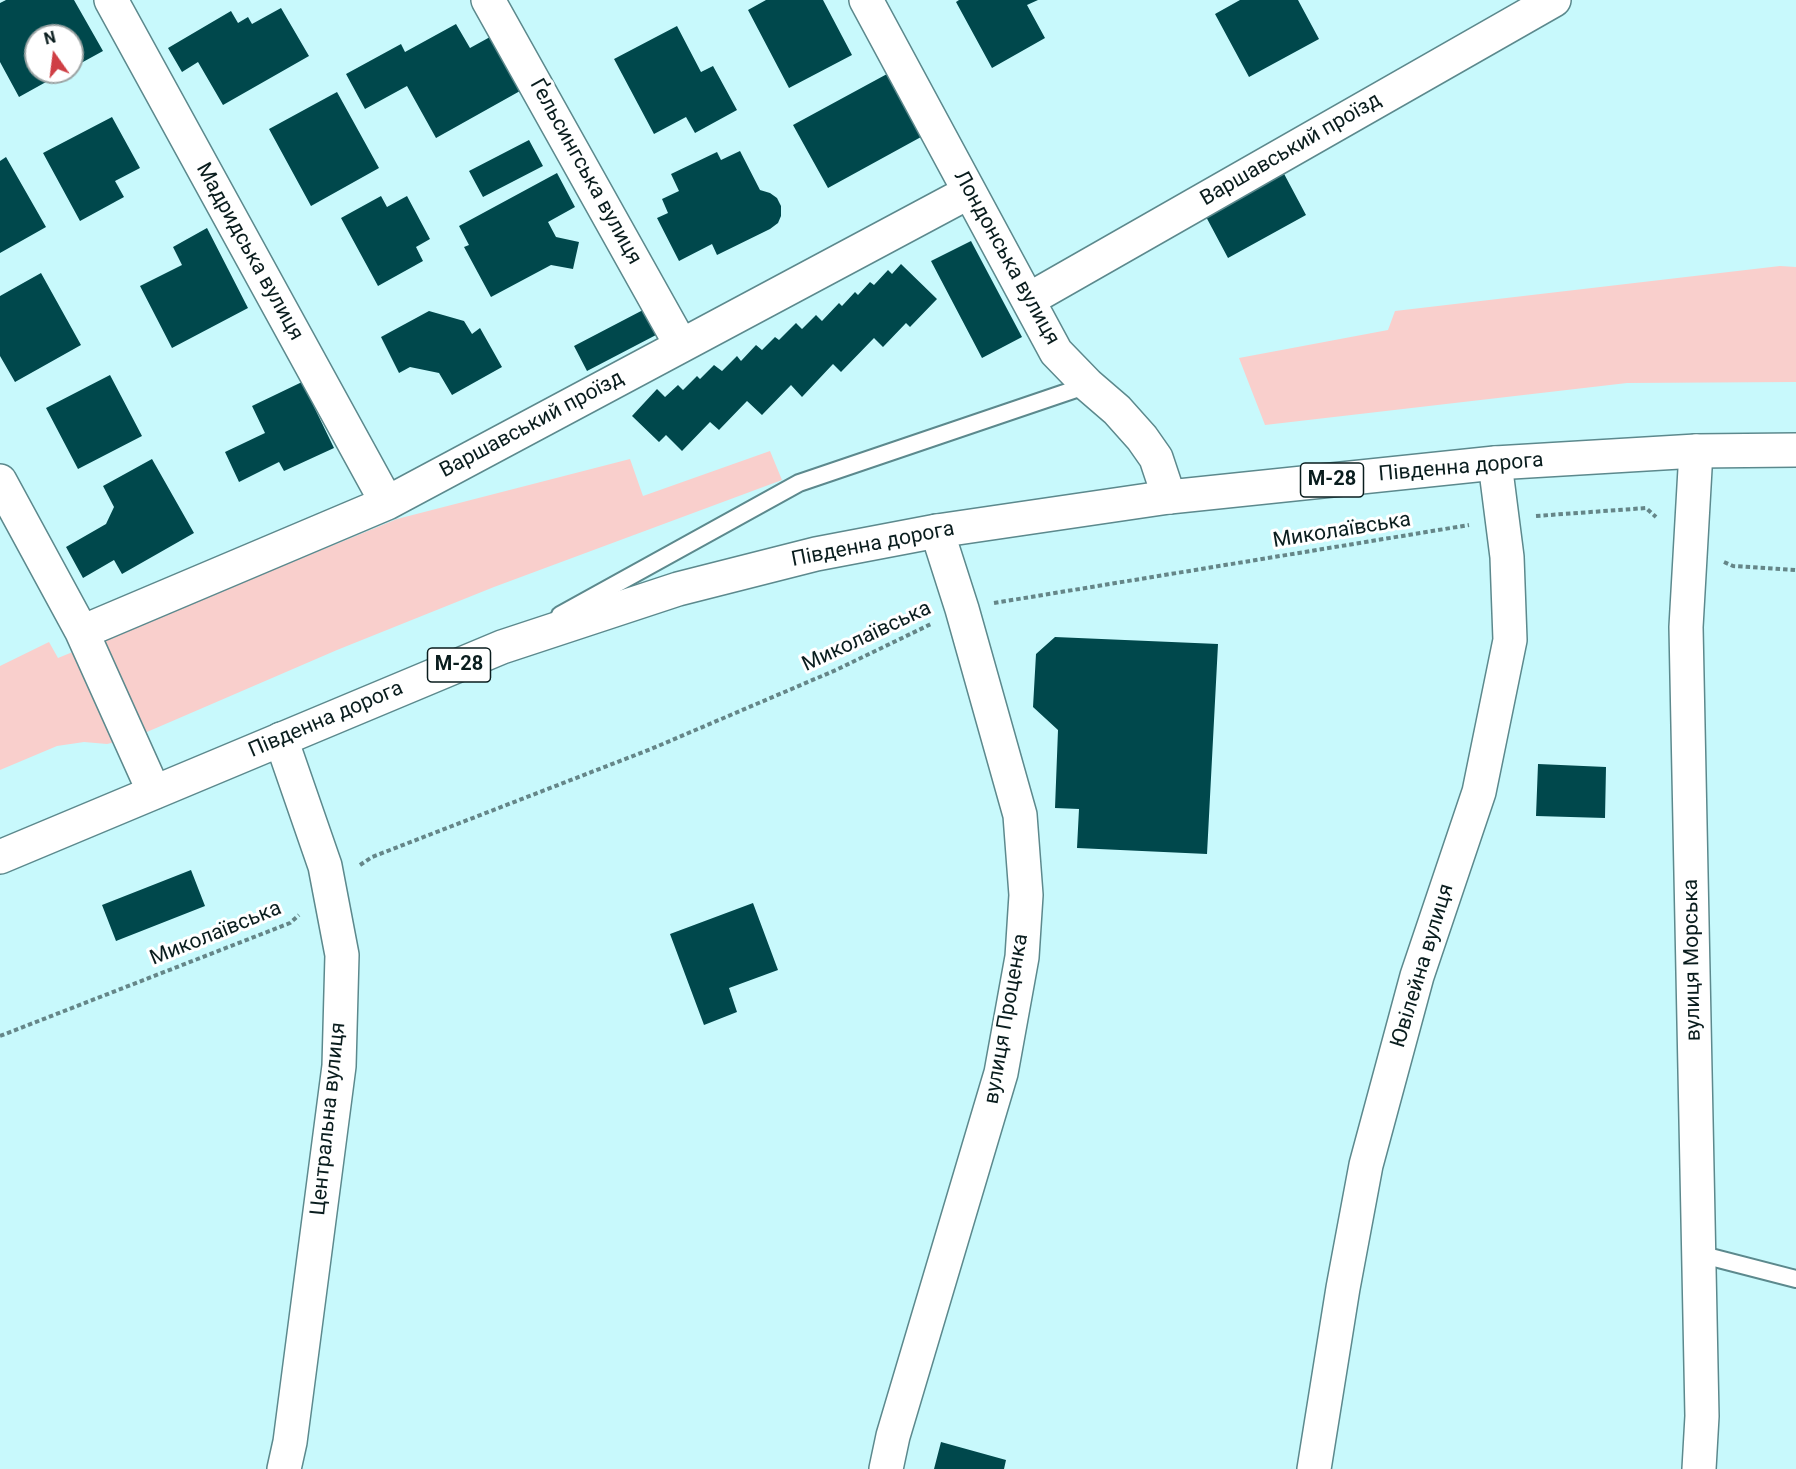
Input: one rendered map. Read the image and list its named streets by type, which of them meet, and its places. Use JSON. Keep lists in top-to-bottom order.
{
  "streets": {
    "main road": [
      "Варшавський проїзд",
      "Ґельсингська вулиця",
      "Мадридська вулиця",
      "Лондонська вулиця",
      "Південна дорога",
      "М-28",
      "вулиця Морська",
      "Ювілейна вулиця",
      "вулиця Проценка",
      "Центральна вулиця"
    ],
    "path": ["Миколаївська"]
  },
  "crossings": [
    ["Варшавський проїзд", "Ґельсингська вулиця"],
    ["Варшавський проїзд", "Мадридська вулиця"],
    ["Варшавський проїзд", "Лондонська вулиця"],
    ["Лондонська вулиця", "Південна дорога"],
    ["Південна дорога", "вулиця Морська"],
    ["Південна дорога", "Ювілейна вулиця"],
    ["Південна дорога", "вулиця Проценка"],
    ["Південна дорога", "Центральна вулиця"],
    ["Миколаївська", "вулиця Морська"],
    ["Миколаївська", "Ювілейна вулиця"],
    ["Миколаївська", "вулиця Проценка"],
    ["Миколаївська", "Центральна вулиця"]
  ],
  "north": "top"
}
